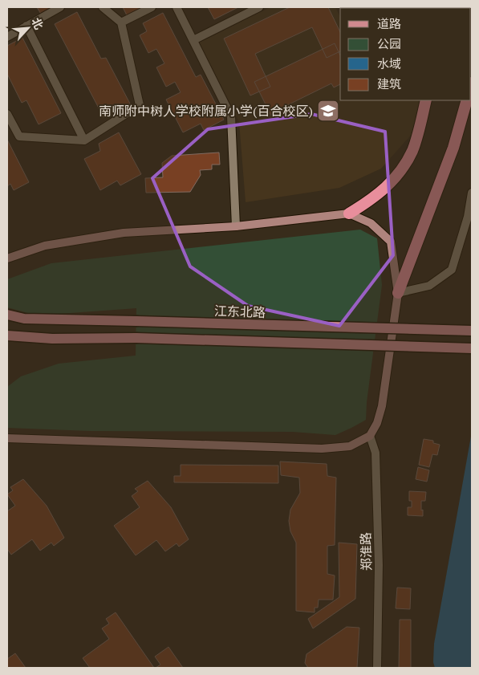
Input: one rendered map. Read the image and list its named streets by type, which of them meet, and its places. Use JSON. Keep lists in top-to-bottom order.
{
  "streets": {
    "main road": ["江东北路"],
    "street": ["郑淮路"]
  },
  "places": {
    "school or university": ["南师附中树人学校附属小学(百合校区)"]
  },
  "legend": [
    "道路",
    "公园",
    "水域",
    "建筑"
  ],
  "north": "top right"
}
